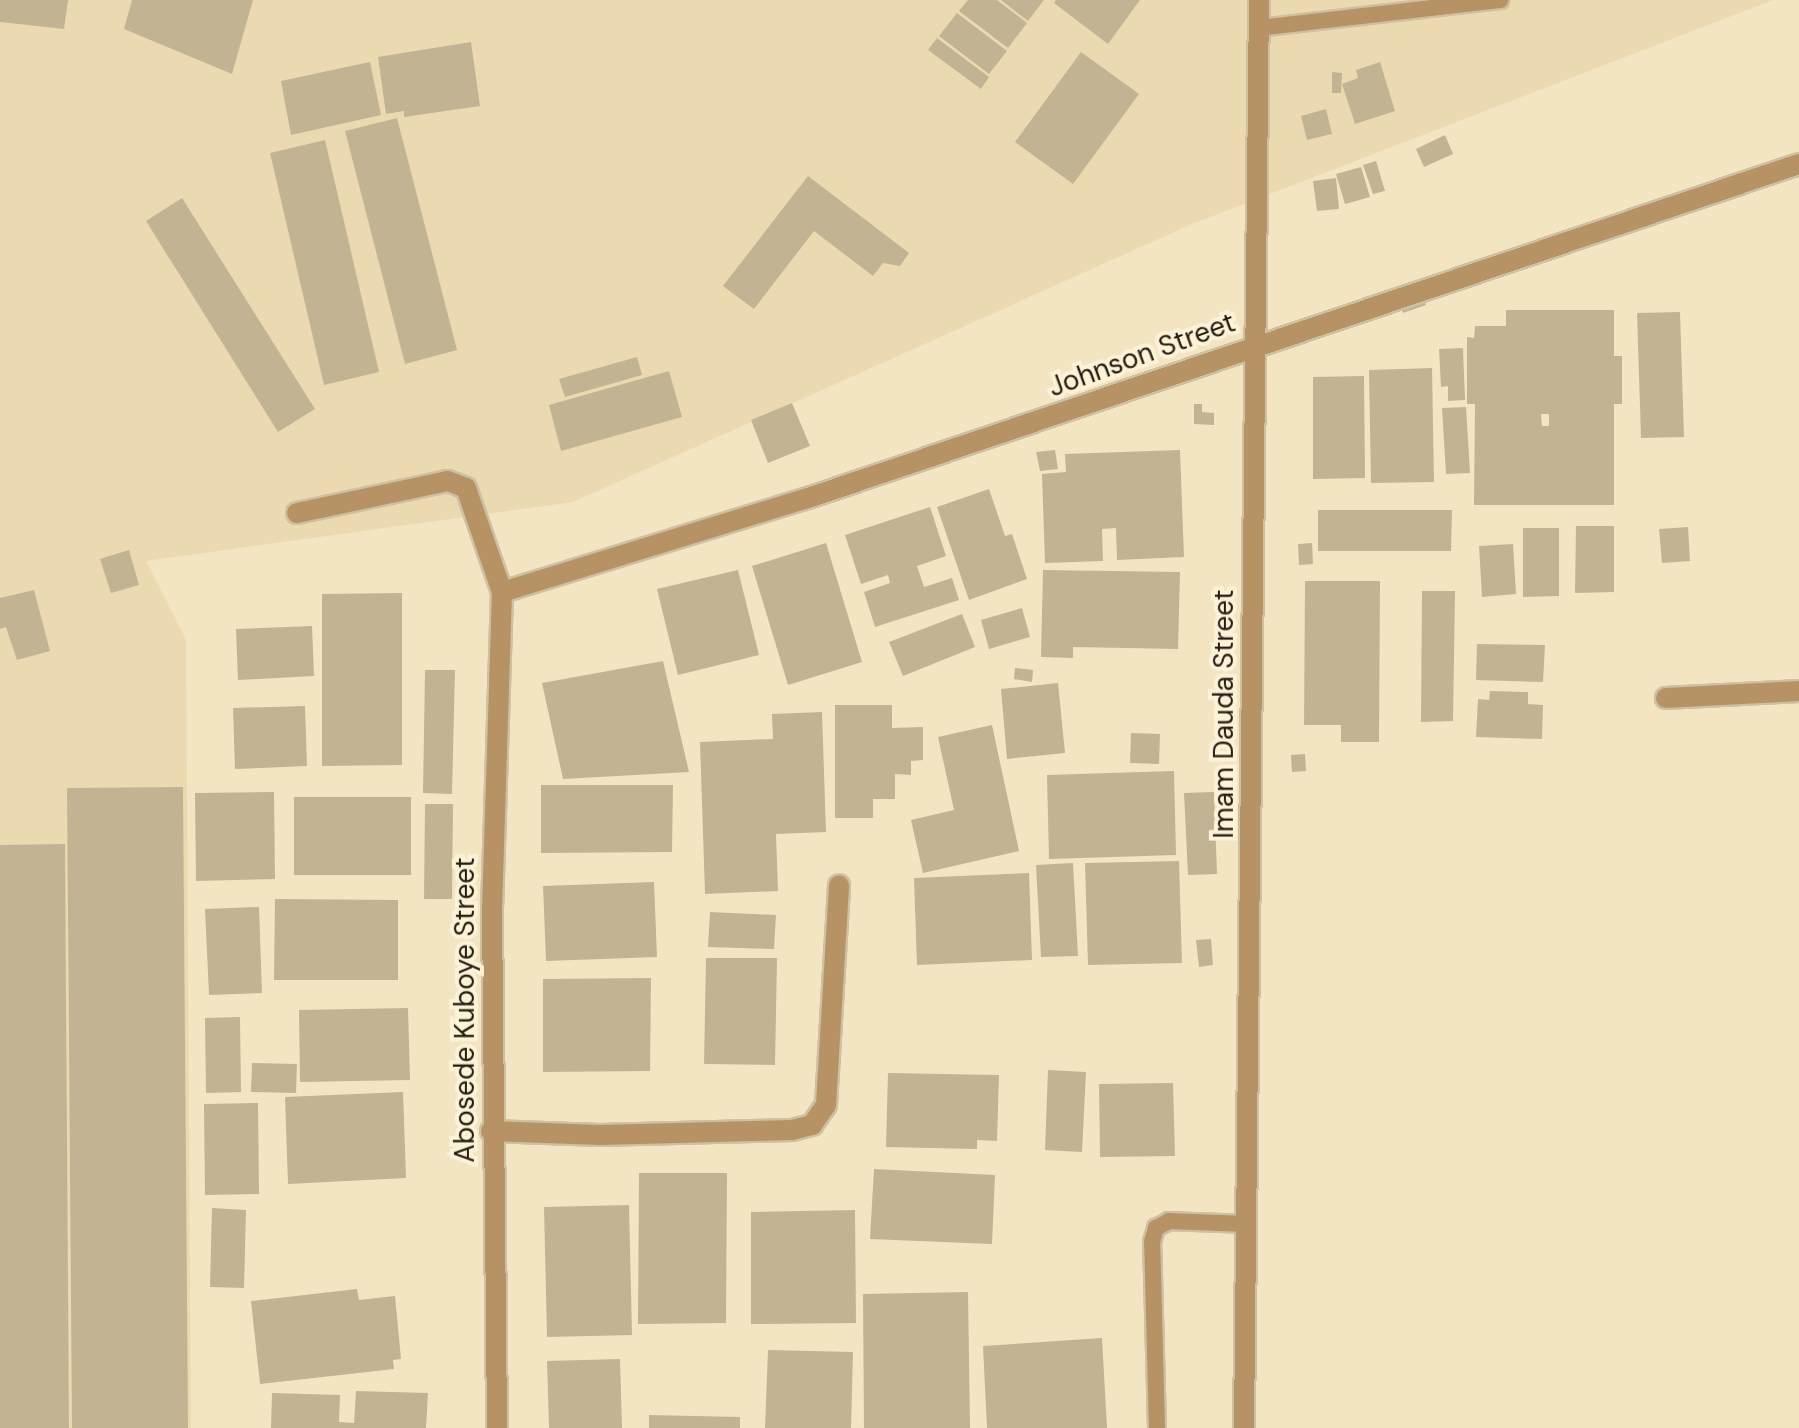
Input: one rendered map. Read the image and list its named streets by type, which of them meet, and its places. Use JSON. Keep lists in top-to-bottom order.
{
  "streets": {
    "street": ["Johnson Street", "Imam Dauda Street", "Abosede Kuboye Street"]
  },
  "crossings": [
    ["Johnson Street", "Imam Dauda Street"],
    ["Johnson Street", "Abosede Kuboye Street"]
  ]
}
